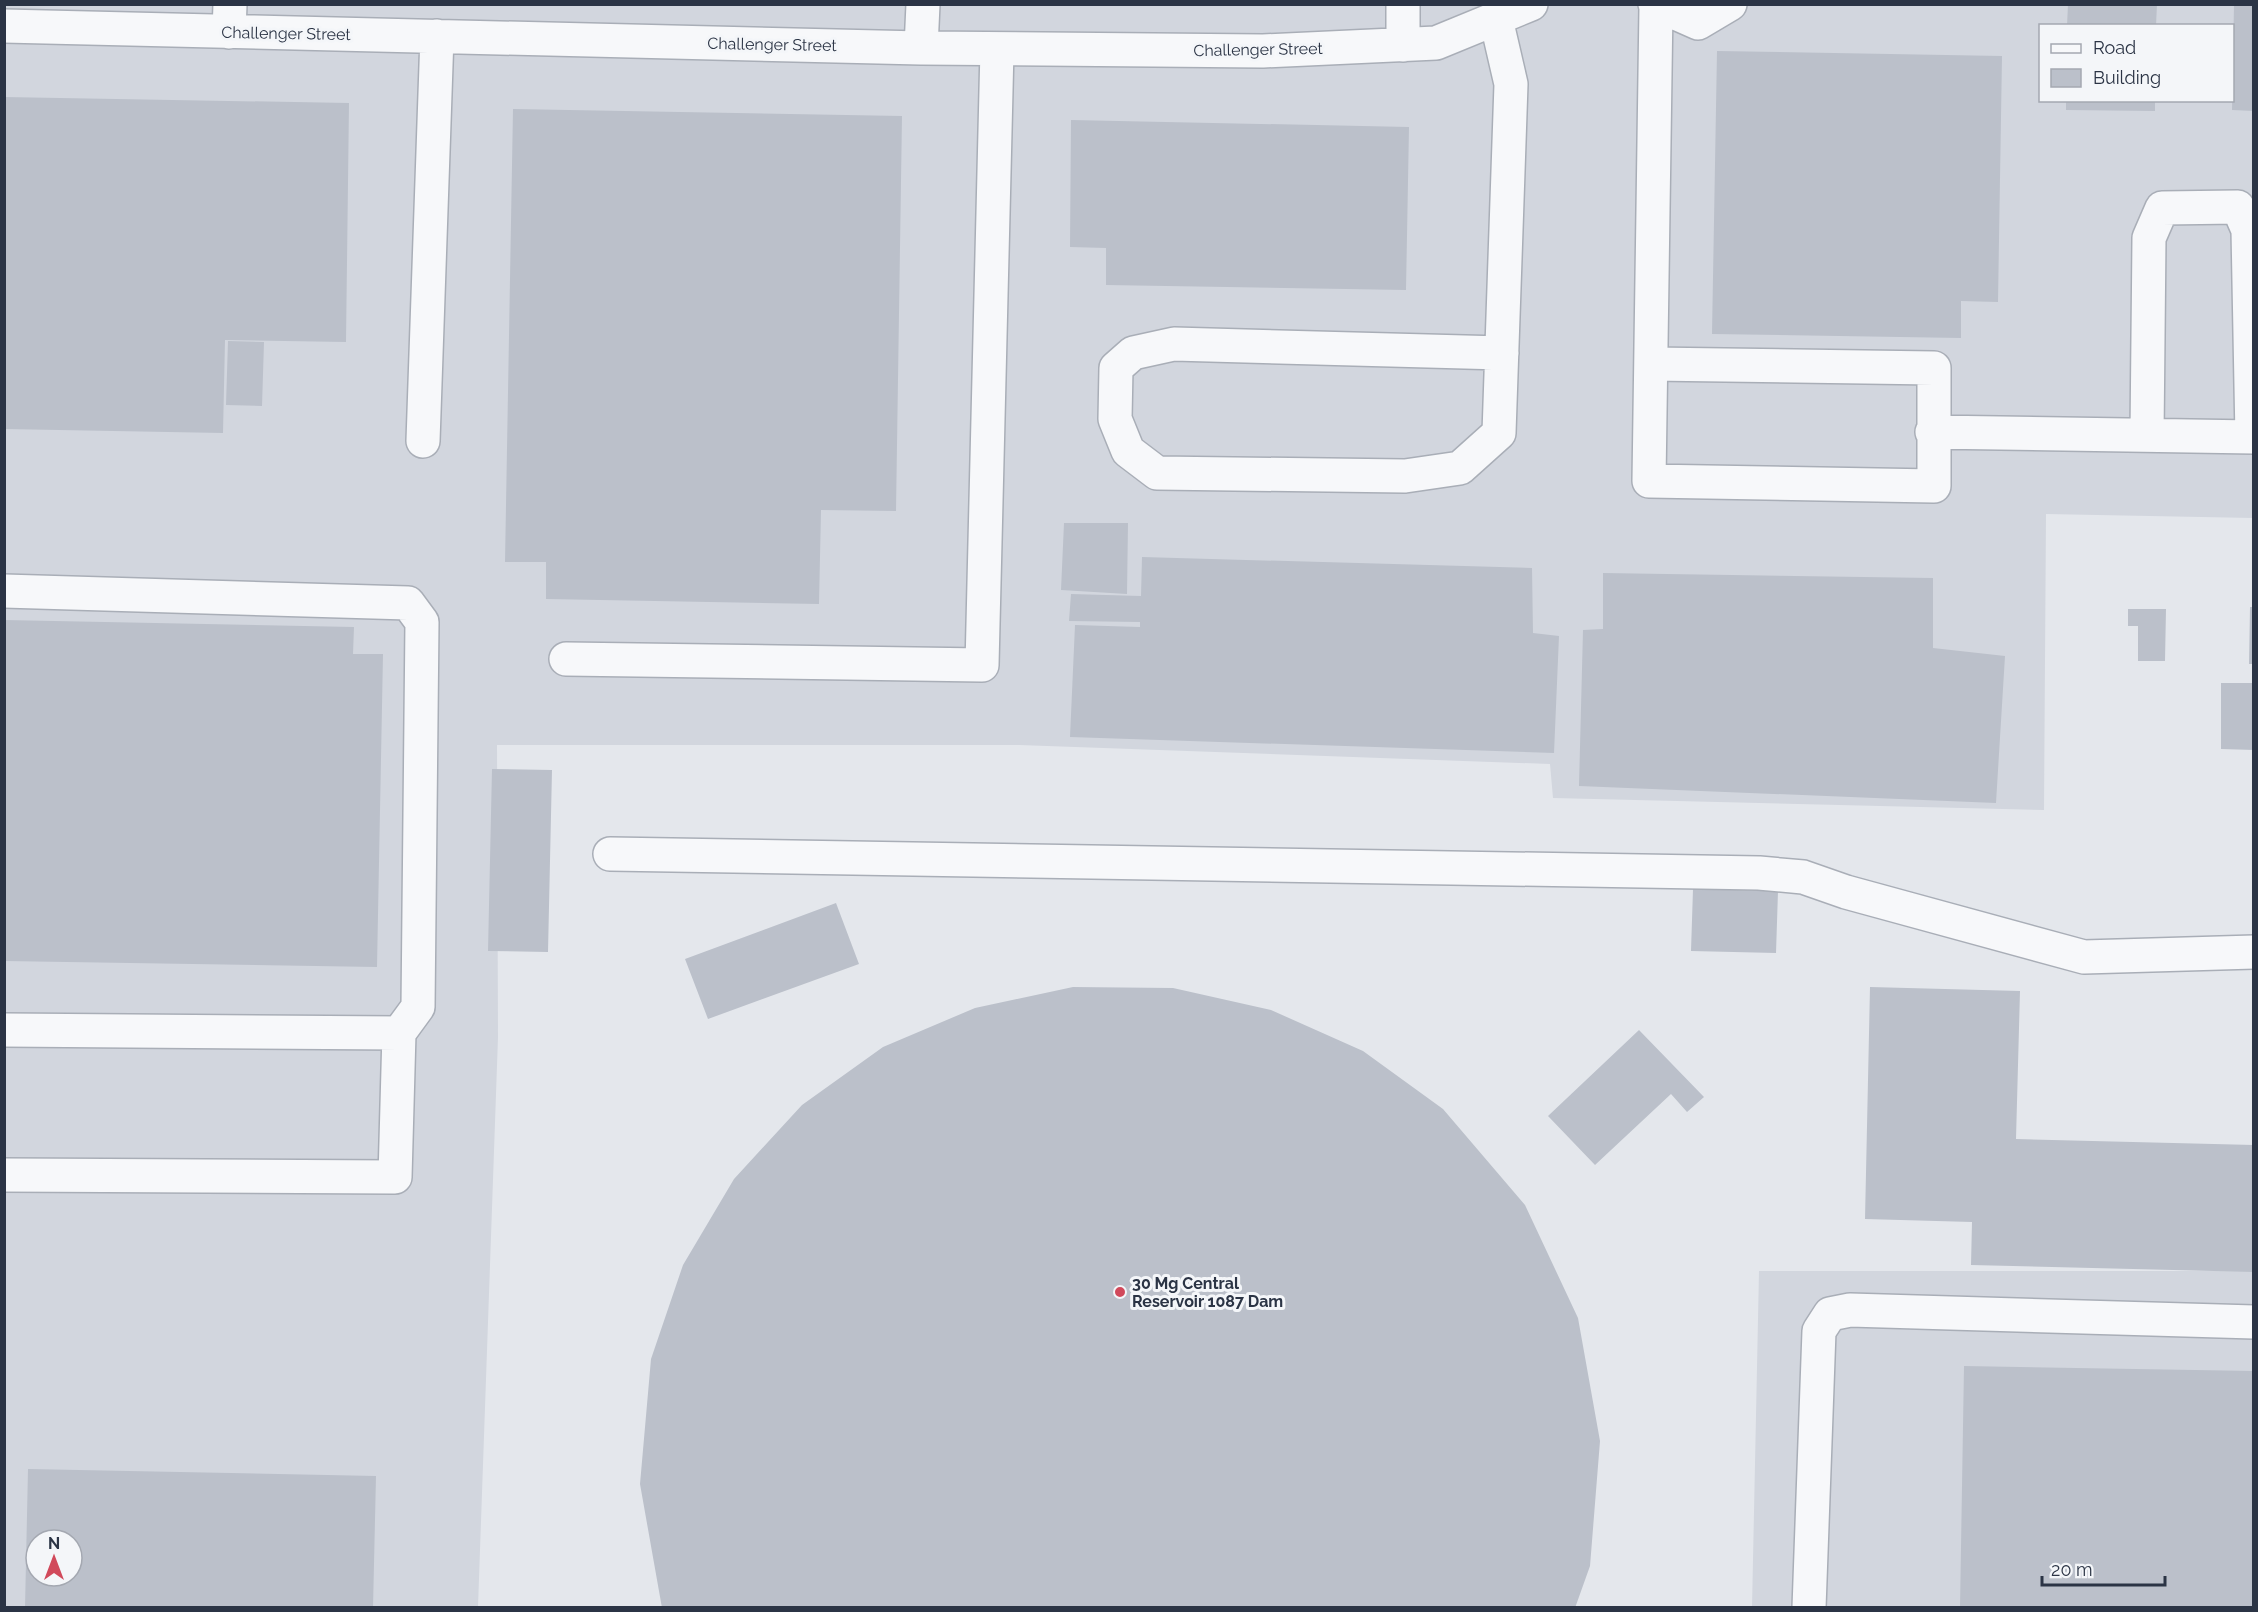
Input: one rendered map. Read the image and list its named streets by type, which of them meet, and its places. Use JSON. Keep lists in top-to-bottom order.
{
  "streets": {
    "street": ["Challenger Street"]
  },
  "places": ["30 Mg Central Reservoir 1087 Dam"],
  "legend": ["Road", "Building"],
  "scale_bar": "20 m",
  "north": "top"
}
